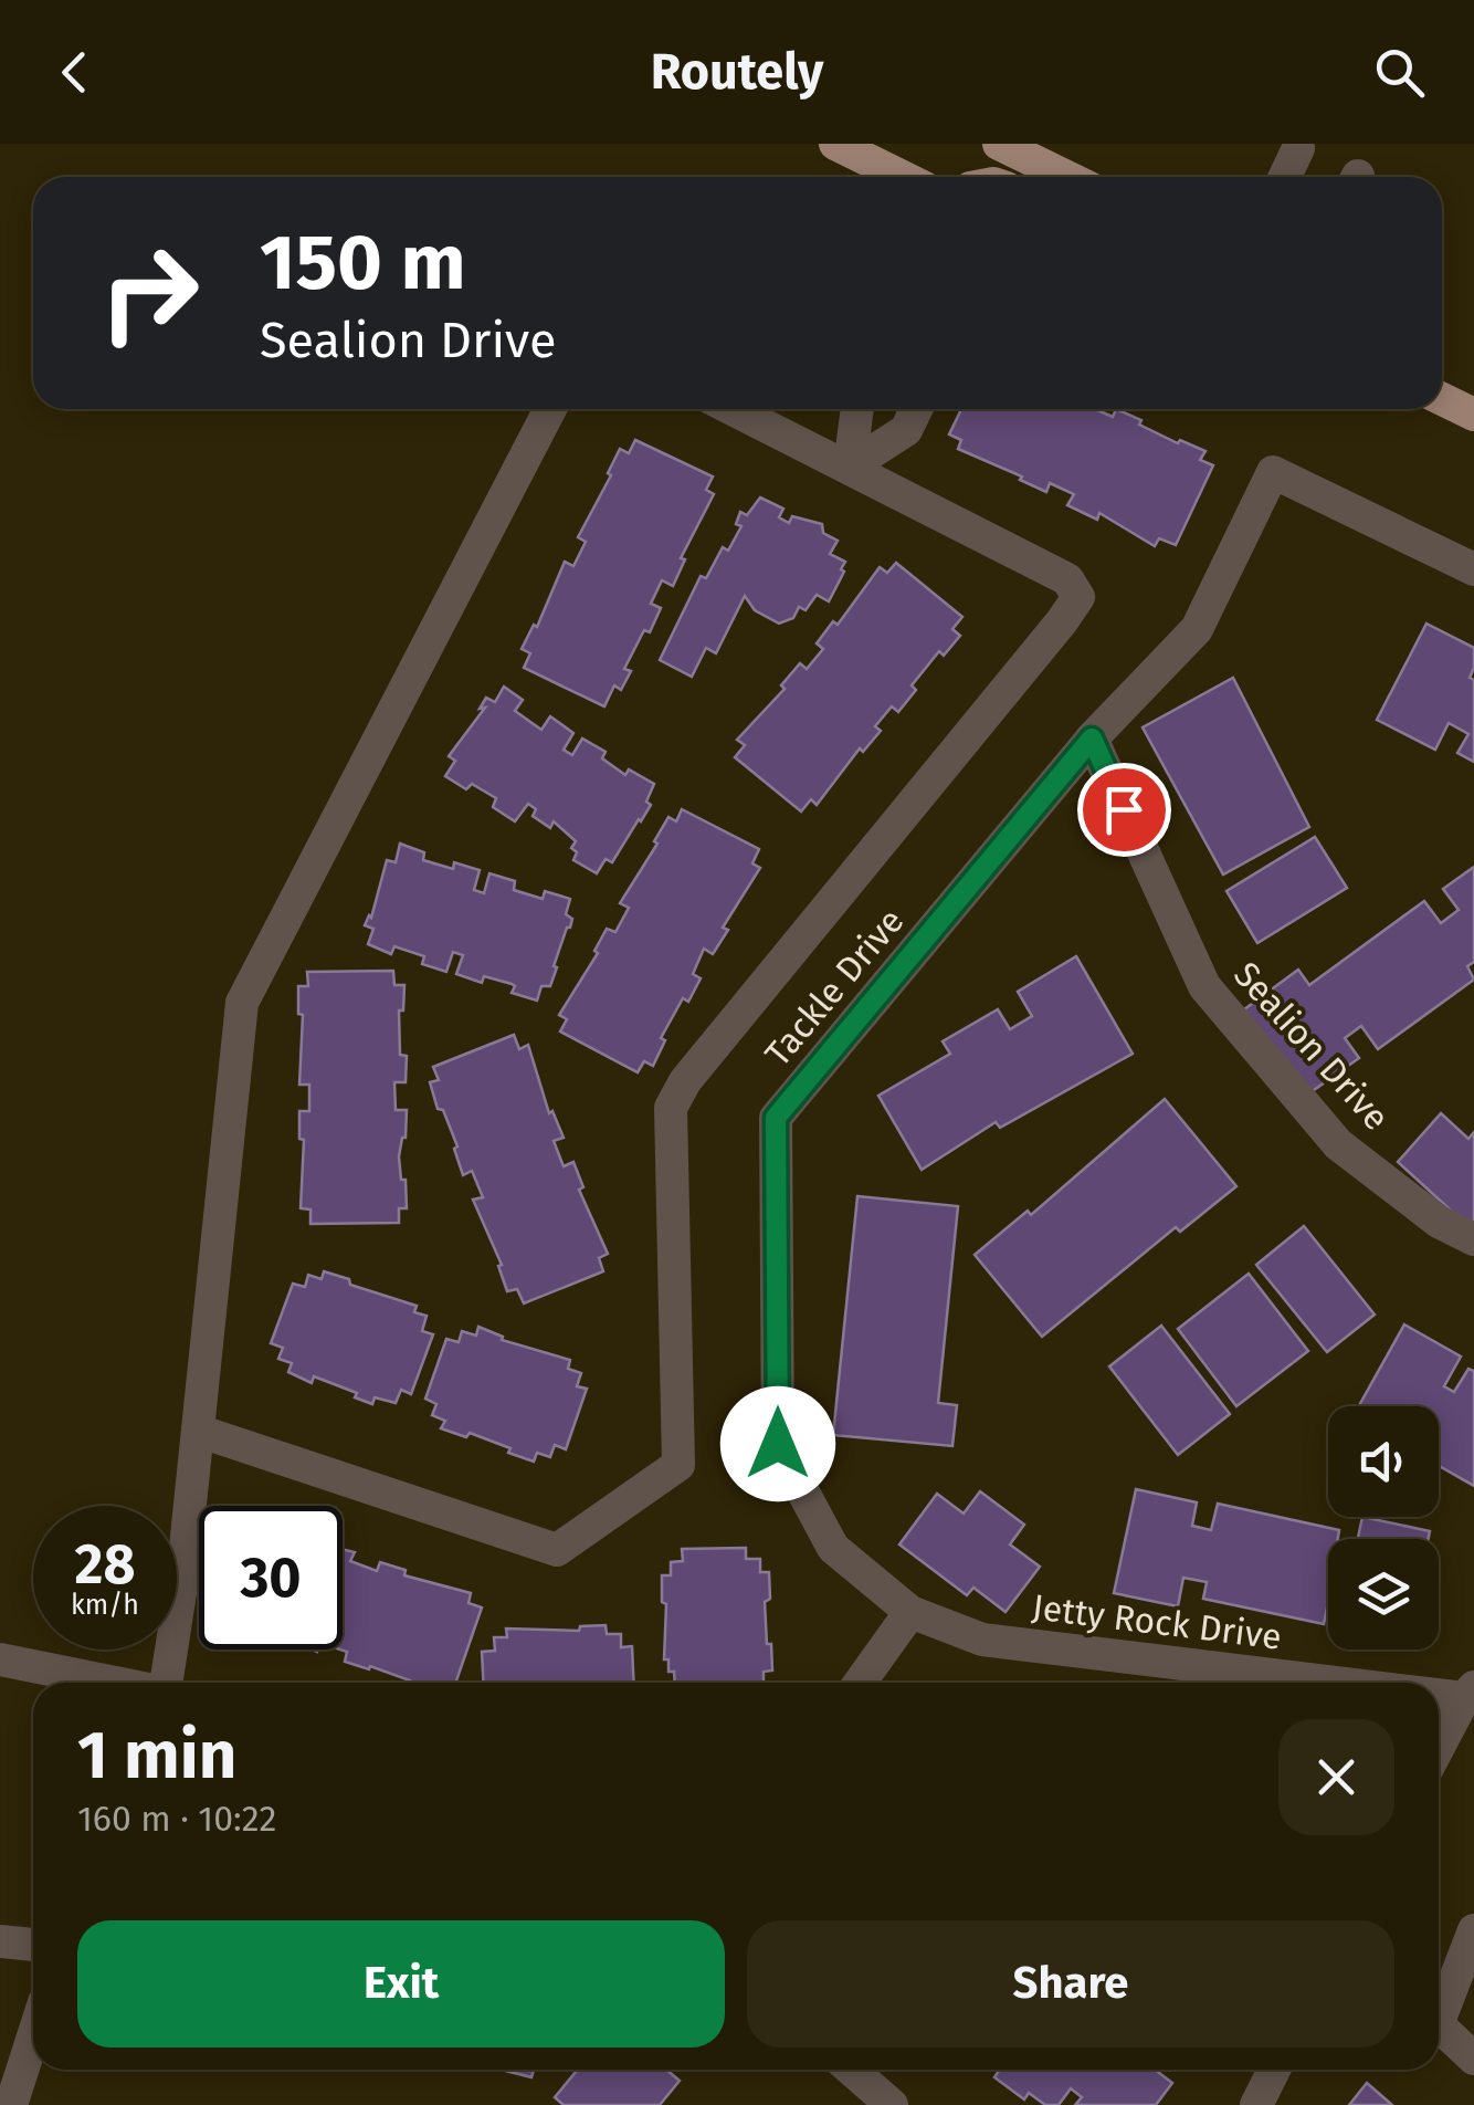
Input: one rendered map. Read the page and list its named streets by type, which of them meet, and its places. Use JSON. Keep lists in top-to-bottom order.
{
  "streets": {
    "street": ["Tackle Drive", "Sealion Drive", "Jetty Rock Drive"]
  },
  "crossings": [
    ["Tackle Drive", "Sealion Drive"],
    ["Tackle Drive", "Jetty Rock Drive"]
  ],
  "page": {
    "header": "Routely",
    "turn": ["150 m", "Sealion Drive"],
    "speed": "28 km/h",
    "limit": "30",
    "heading": ["1 min", "160 m · 10:22"],
    "buttons": ["Exit", "Share"]
  }
}
